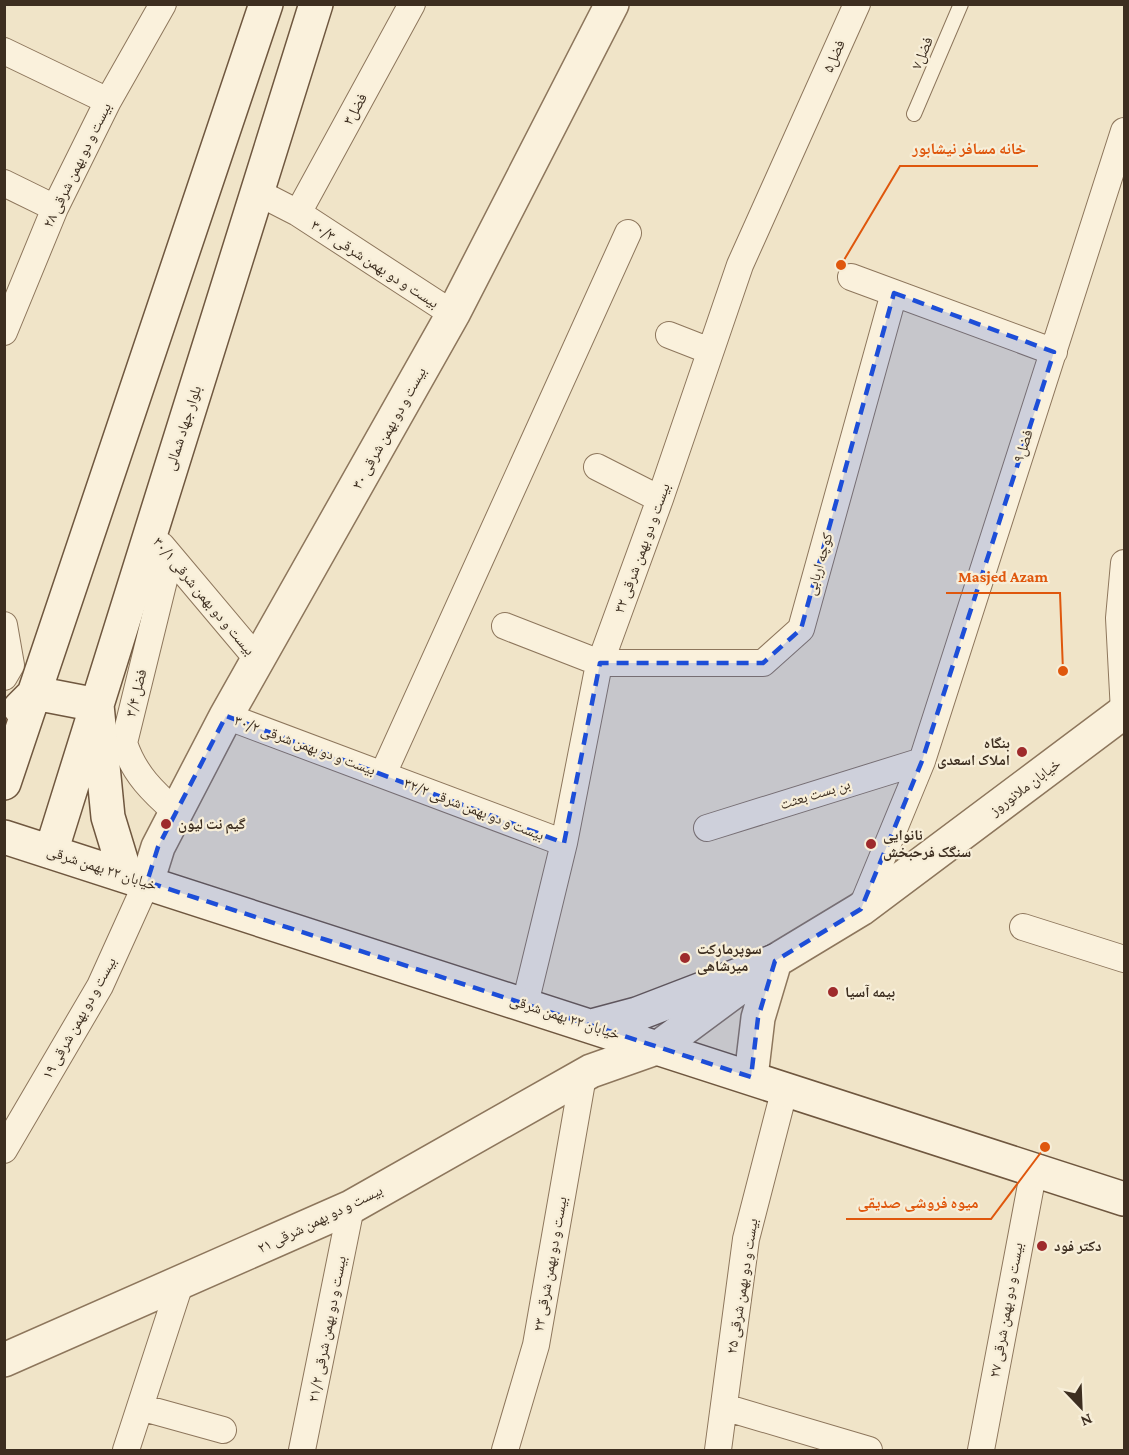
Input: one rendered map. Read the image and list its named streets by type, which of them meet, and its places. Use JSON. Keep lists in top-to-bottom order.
{
  "streets": {
    "main road": [
      "بلوار جهاد شمالی",
      "بیست و دو بهمن شرقی ۳۰",
      "خیابان ملانوروز",
      "خیابان ۲۲ بهمن شرقی",
      "بیست و دو بهمن شرقی ۲۱"
    ],
    "street": [
      "فضل۵",
      "فضل۳",
      "بیست و دو بهمن شرقی ۲۸",
      "بیست و دو بهمن شرقی ۳۰/۳",
      "فضل۹",
      "بیست و دو بهمن شرقی ۳۲",
      "کوچه اربابی",
      "بیست و دو بهمن شرقی ۳۰/۱",
      "فضل ۳/۴",
      "بیست و دو بهمن شرقی ۳۰/۲",
      "بن بست بعثت",
      "بیست و دو بهمن شرقی ۳۲/۲",
      "بیست و دو بهمن شرقی ۱۹",
      "بیست و دو بهمن شرقی ۲۳",
      "بیست و دو بهمن شرقی ۲۵",
      "بیست و دو بهمن شرقی ۲۷",
      "بیست و دو بهمن شرقی ۲۱/۲"
    ],
    "lane": ["فضل۷"]
  },
  "crossings": [
    ["فضل۵", "بیست و دو بهمن شرقی ۳۲"],
    ["فضل۳", "بیست و دو بهمن شرقی ۳۰/۳"],
    ["بیست و دو بهمن شرقی ۳۰/۳", "بلوار جهاد شمالی"],
    ["بیست و دو بهمن شرقی ۳۰/۳", "بیست و دو بهمن شرقی ۳۰"],
    ["بلوار جهاد شمالی", "بیست و دو بهمن شرقی ۳۰/۱"],
    ["بلوار جهاد شمالی", "فضل ۳/۴"],
    ["بلوار جهاد شمالی", "خیابان ۲۲ بهمن شرقی"],
    ["بیست و دو بهمن شرقی ۳۰", "بیست و دو بهمن شرقی ۳۰/۱"],
    ["بیست و دو بهمن شرقی ۳۰", "فضل ۳/۴"],
    ["بیست و دو بهمن شرقی ۳۰", "بیست و دو بهمن شرقی ۳۰/۲"],
    ["بیست و دو بهمن شرقی ۳۰", "خیابان ۲۲ بهمن شرقی"],
    ["بیست و دو بهمن شرقی ۳۰", "بیست و دو بهمن شرقی ۱۹"],
    ["فضل۹", "خیابان ملانوروز"],
    ["فضل۹", "بن بست بعثت"],
    ["بیست و دو بهمن شرقی ۳۲", "کوچه اربابی"],
    ["بیست و دو بهمن شرقی ۳۲", "بیست و دو بهمن شرقی ۳۲/۲"],
    ["بیست و دو بهمن شرقی ۳۲", "خیابان ۲۲ بهمن شرقی"],
    ["بیست و دو بهمن شرقی ۳۰/۱", "فضل ۳/۴"],
    ["بیست و دو بهمن شرقی ۳۰/۲", "بیست و دو بهمن شرقی ۳۲/۲"],
    ["خیابان ملانوروز", "خیابان ۲۲ بهمن شرقی"],
    ["خیابان ملانوروز", "بیست و دو بهمن شرقی ۲۱"],
    ["خیابان ۲۲ بهمن شرقی", "بیست و دو بهمن شرقی ۱۹"],
    ["خیابان ۲۲ بهمن شرقی", "بیست و دو بهمن شرقی ۲۱"],
    ["خیابان ۲۲ بهمن شرقی", "بیست و دو بهمن شرقی ۲۵"],
    ["خیابان ۲۲ بهمن شرقی", "بیست و دو بهمن شرقی ۲۷"],
    ["بیست و دو بهمن شرقی ۲۱", "بیست و دو بهمن شرقی ۲۳"],
    ["بیست و دو بهمن شرقی ۲۱", "بیست و دو بهمن شرقی ۲۱/۲"]
  ],
  "places": [
    "خانه مسافر نیشابور",
    "Masjed Azam",
    "بنگاه املاک اسعدی",
    "گیم نت لیون",
    "نانوایی سنگک فرحبخش",
    "سوپرمارکت میرشاهی",
    "بیمه آسیا",
    "میوه فروشی صدیقی",
    "دکتر فود"
  ],
  "north": "bottom right"
}
